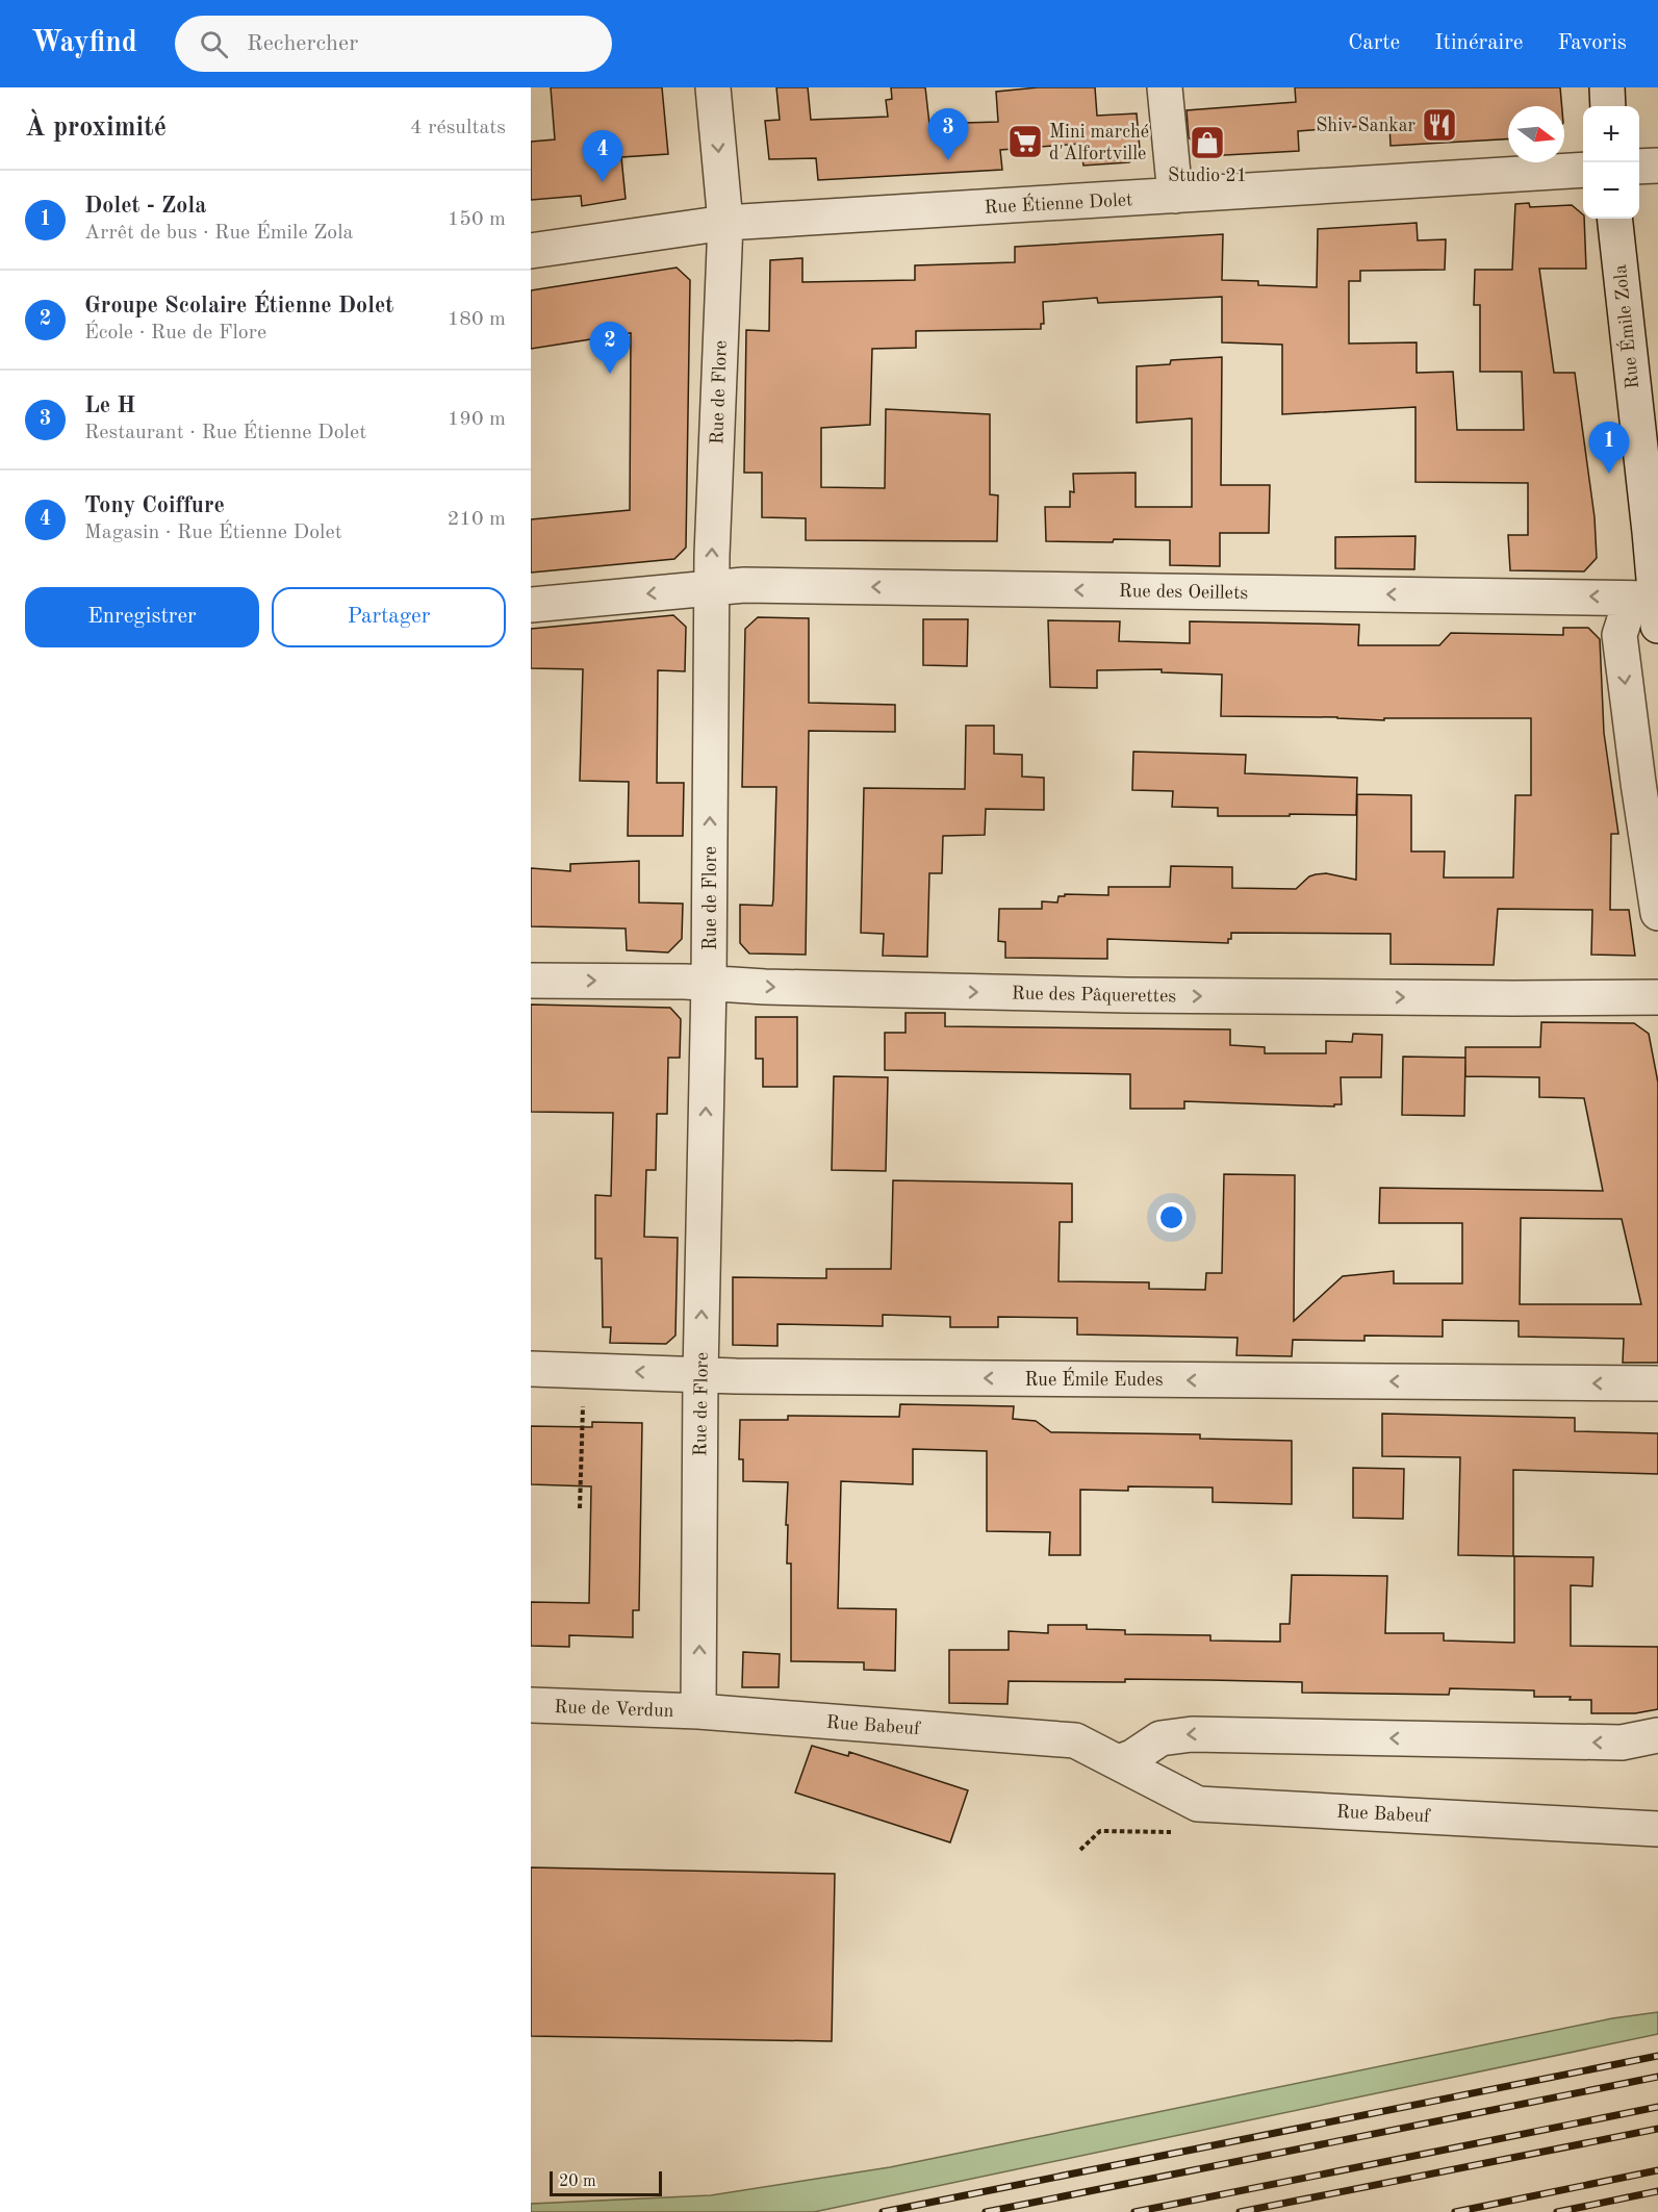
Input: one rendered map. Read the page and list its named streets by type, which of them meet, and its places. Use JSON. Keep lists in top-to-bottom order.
{
  "streets": {
    "street": [
      "Rue Étienne Dolet",
      "Rue Émile Zola",
      "Rue de Flore",
      "Rue des Oeillets",
      "Rue des Pâquerettes",
      "Rue Émile Eudes",
      "Rue de Verdun",
      "Rue Babeuf"
    ]
  },
  "crossings": [
    ["Rue Étienne Dolet", "Rue de Flore"],
    ["Rue Émile Zola", "Rue des Oeillets"],
    ["Rue de Flore", "Rue des Oeillets"],
    ["Rue de Flore", "Rue des Pâquerettes"],
    ["Rue de Flore", "Rue Émile Eudes"],
    ["Rue de Flore", "Rue de Verdun"],
    ["Rue de Flore", "Rue Babeuf"],
    ["Rue de Verdun", "Rue Babeuf"]
  ],
  "one_way": [
    "Rue Émile Zola",
    "Rue de Flore",
    "Rue des Oeillets",
    "Rue des Pâquerettes",
    "Rue Émile Eudes"
  ],
  "places": {
    "restaurant": ["Shiv Sankar"],
    "supermarket": ["Mini marché d'Alfortville"],
    "shop": ["Studio 21"]
  },
  "scale_bar": "20 m",
  "north": "right",
  "page": {
    "header": "Wayfind",
    "search": "Rechercher",
    "nav": ["Carte", "Itinéraire", "Favoris"],
    "heading": ["À proximité", "4 résultats"],
    "map_buttons": ["+", "−"],
    "pins": [
      "3",
      "4",
      "2",
      "1"
    ],
    "list": [
      {
        "mark": "1",
        "name": "Dolet - Zola",
        "note": "Arrêt de bus · Rue Émile Zola",
        "value": "150 m"
      },
      {
        "mark": "2",
        "name": "Groupe Scolaire Étienne Dolet",
        "note": "École · Rue de Flore",
        "value": "180 m"
      },
      {
        "mark": "3",
        "name": "Le H",
        "note": "Restaurant · Rue Étienne Dolet",
        "value": "190 m"
      },
      {
        "mark": "4",
        "name": "Tony Coiffure",
        "note": "Magasin · Rue Étienne Dolet",
        "value": "210 m"
      }
    ],
    "buttons": ["Enregistrer", "Partager"],
    "scale": "20 m"
  }
}
